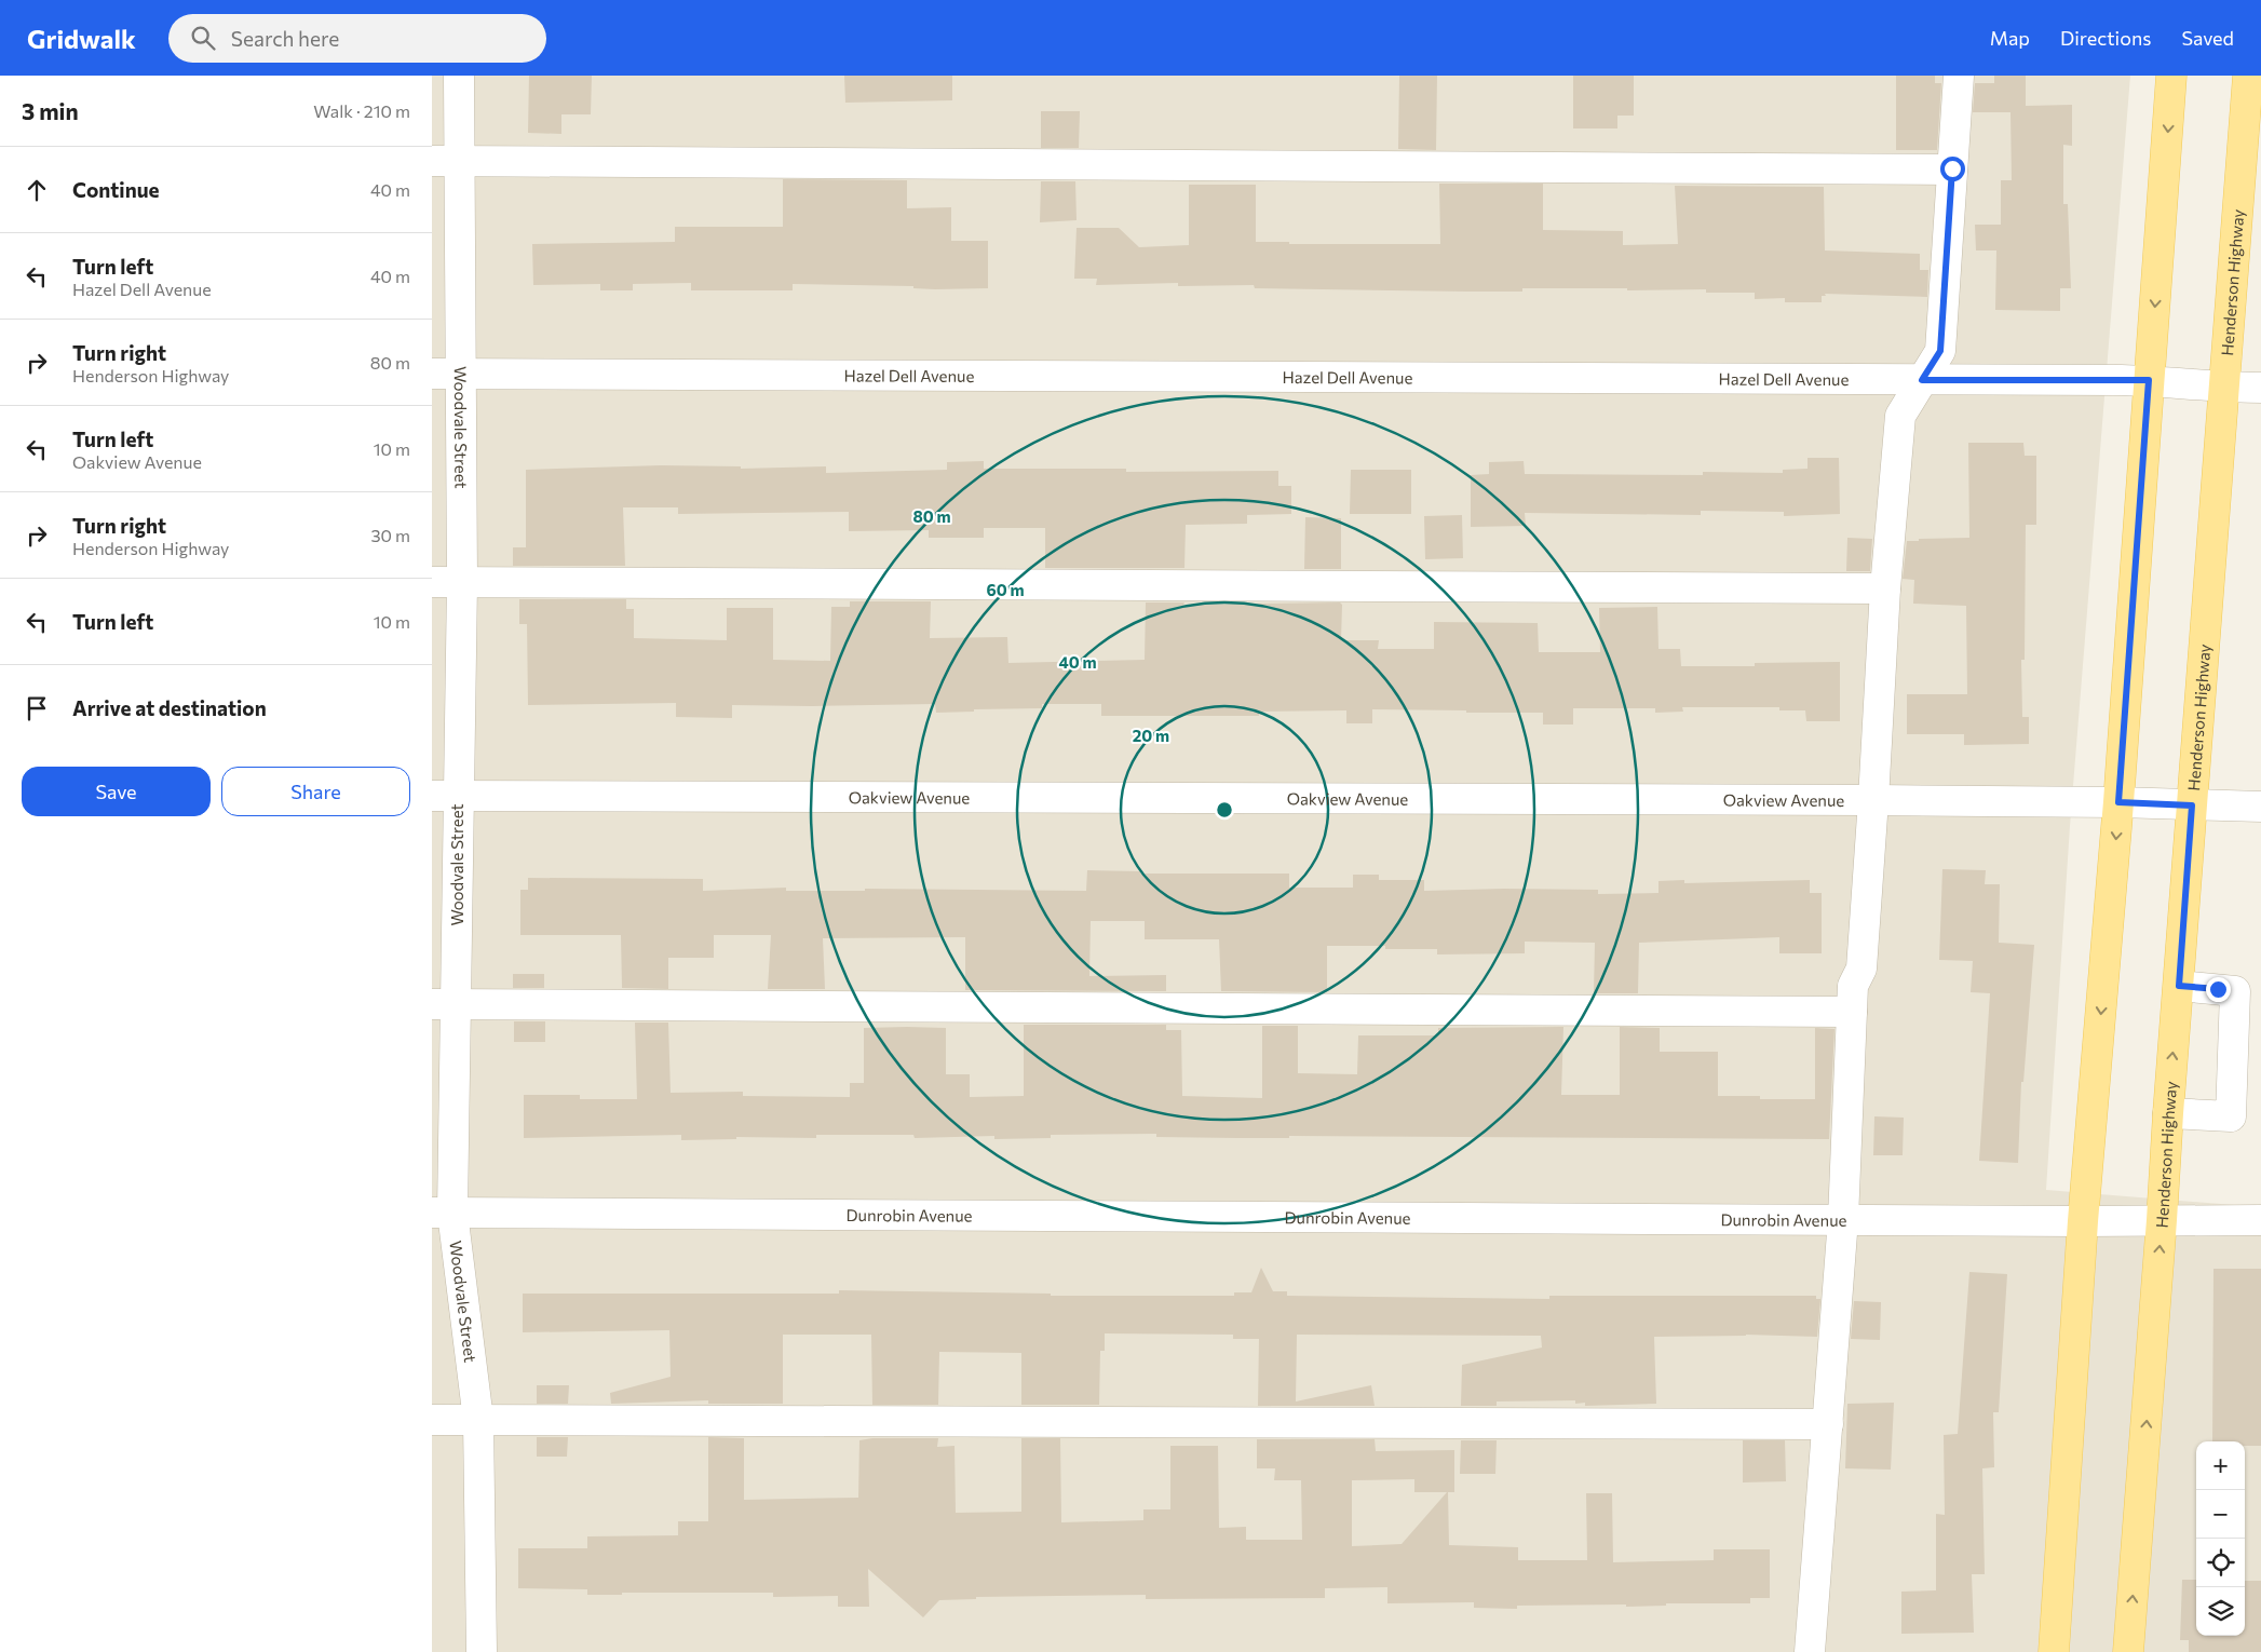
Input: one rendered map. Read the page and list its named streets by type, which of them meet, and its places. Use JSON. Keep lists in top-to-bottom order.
{
  "streets": {
    "main road": ["Henderson Highway"],
    "street": [
      "Hazel Dell Avenue",
      "Woodvale Street",
      "Oakview Avenue",
      "Dunrobin Avenue"
    ]
  },
  "crossings": [
    ["Henderson Highway", "Hazel Dell Avenue"],
    ["Henderson Highway", "Oakview Avenue"],
    ["Henderson Highway", "Dunrobin Avenue"],
    ["Hazel Dell Avenue", "Woodvale Street"],
    ["Woodvale Street", "Oakview Avenue"],
    ["Woodvale Street", "Dunrobin Avenue"]
  ],
  "page": {
    "header": "Gridwalk",
    "search": "Search here",
    "nav": ["Map", "Directions", "Saved"],
    "heading": ["3 min", "Walk · 210 m"],
    "list": [
      ["Continue", "40 m"],
      ["Turn left", "Hazel Dell Avenue", "40 m"],
      ["Turn right", "Henderson Highway", "80 m"],
      ["Turn left", "Oakview Avenue", "10 m"],
      ["Turn right", "Henderson Highway", "30 m"],
      ["Turn left", "10 m"],
      "Arrive at destination"
    ],
    "buttons": ["Save", "Share"],
    "map_buttons": ["+", "−"]
  },
  "rings": [
    "80 m",
    "60 m",
    "40 m",
    "20 m"
  ]
}
